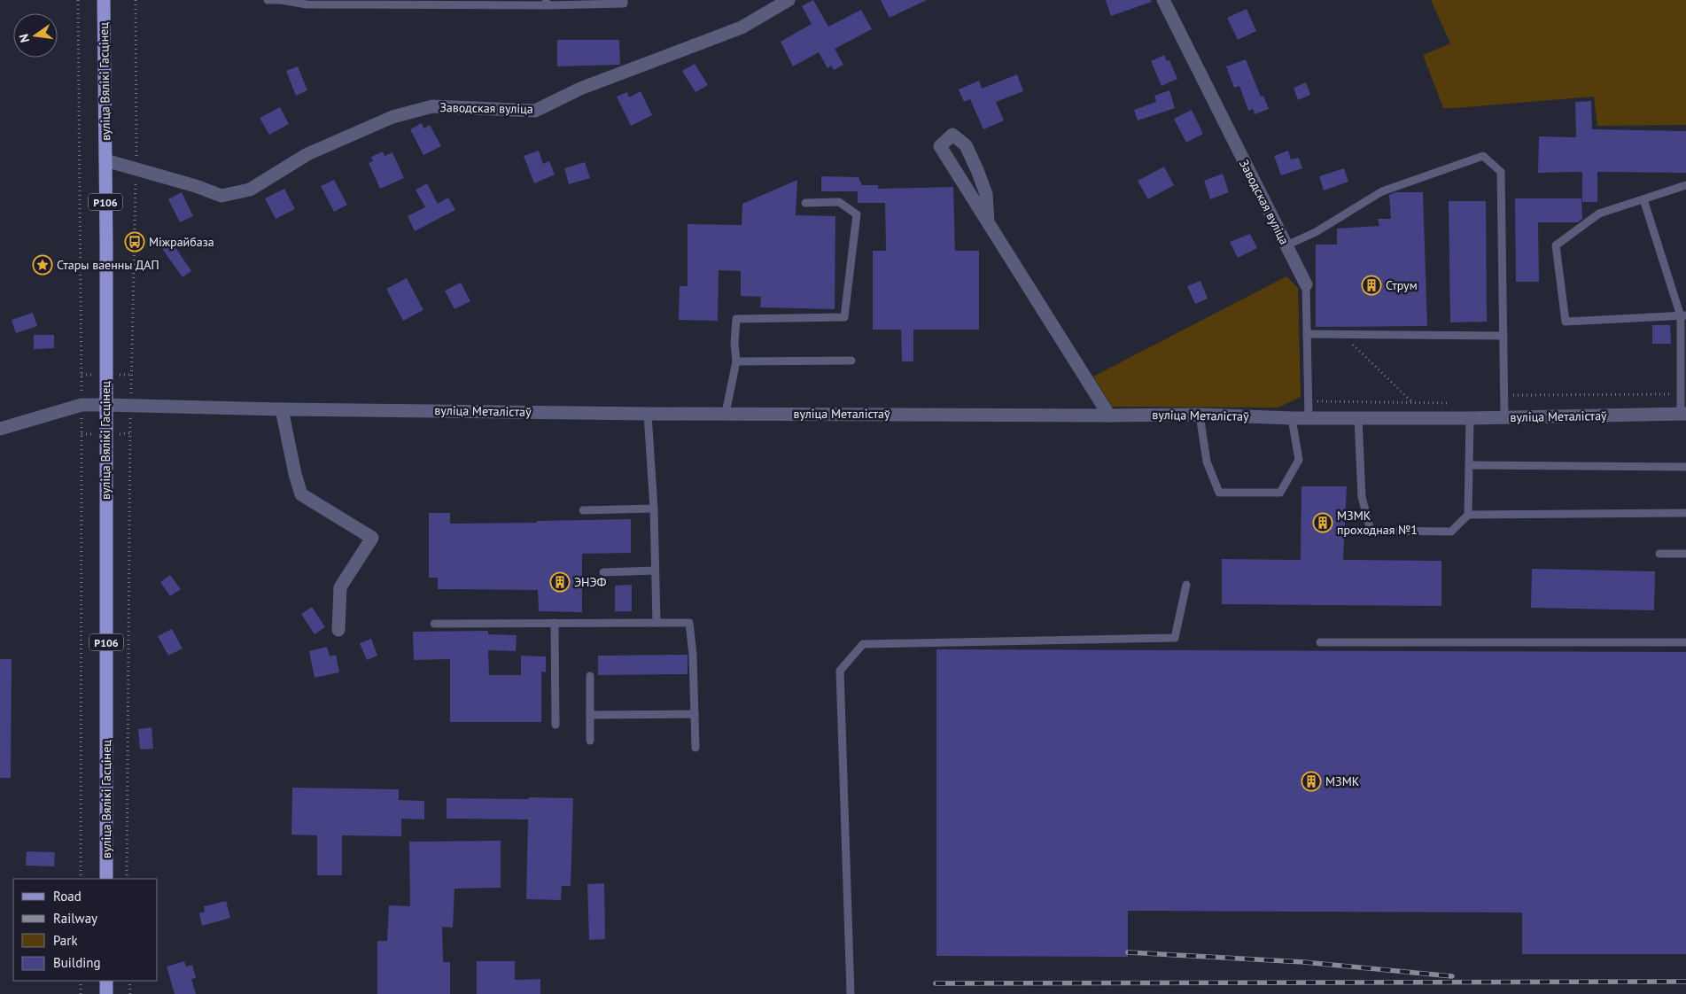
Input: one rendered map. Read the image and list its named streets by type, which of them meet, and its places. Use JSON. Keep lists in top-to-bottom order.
{
  "streets": {
    "main road": ["вуліца Вялікі Гасцінец", "Р106"],
    "street": ["Заводская вуліца", "вуліца Металістаў"]
  },
  "crossings": [
    ["вуліца Вялікі Гасцінец", "Заводская вуліца"],
    ["вуліца Вялікі Гасцінец", "вуліца Металістаў"],
    ["Заводская вуліца", "вуліца Металістаў"]
  ],
  "places": {
    "bus stop": ["Міжрайбаза"],
    "place": ["Стары ваенны ДАП"],
    "building": [
      "Струм",
      "МЗМК проходная №1",
      "ЭНЭФ",
      "МЗМК"
    ]
  },
  "legend": [
    "Road",
    "Railway",
    "Park",
    "Building"
  ],
  "north": "left"
}
